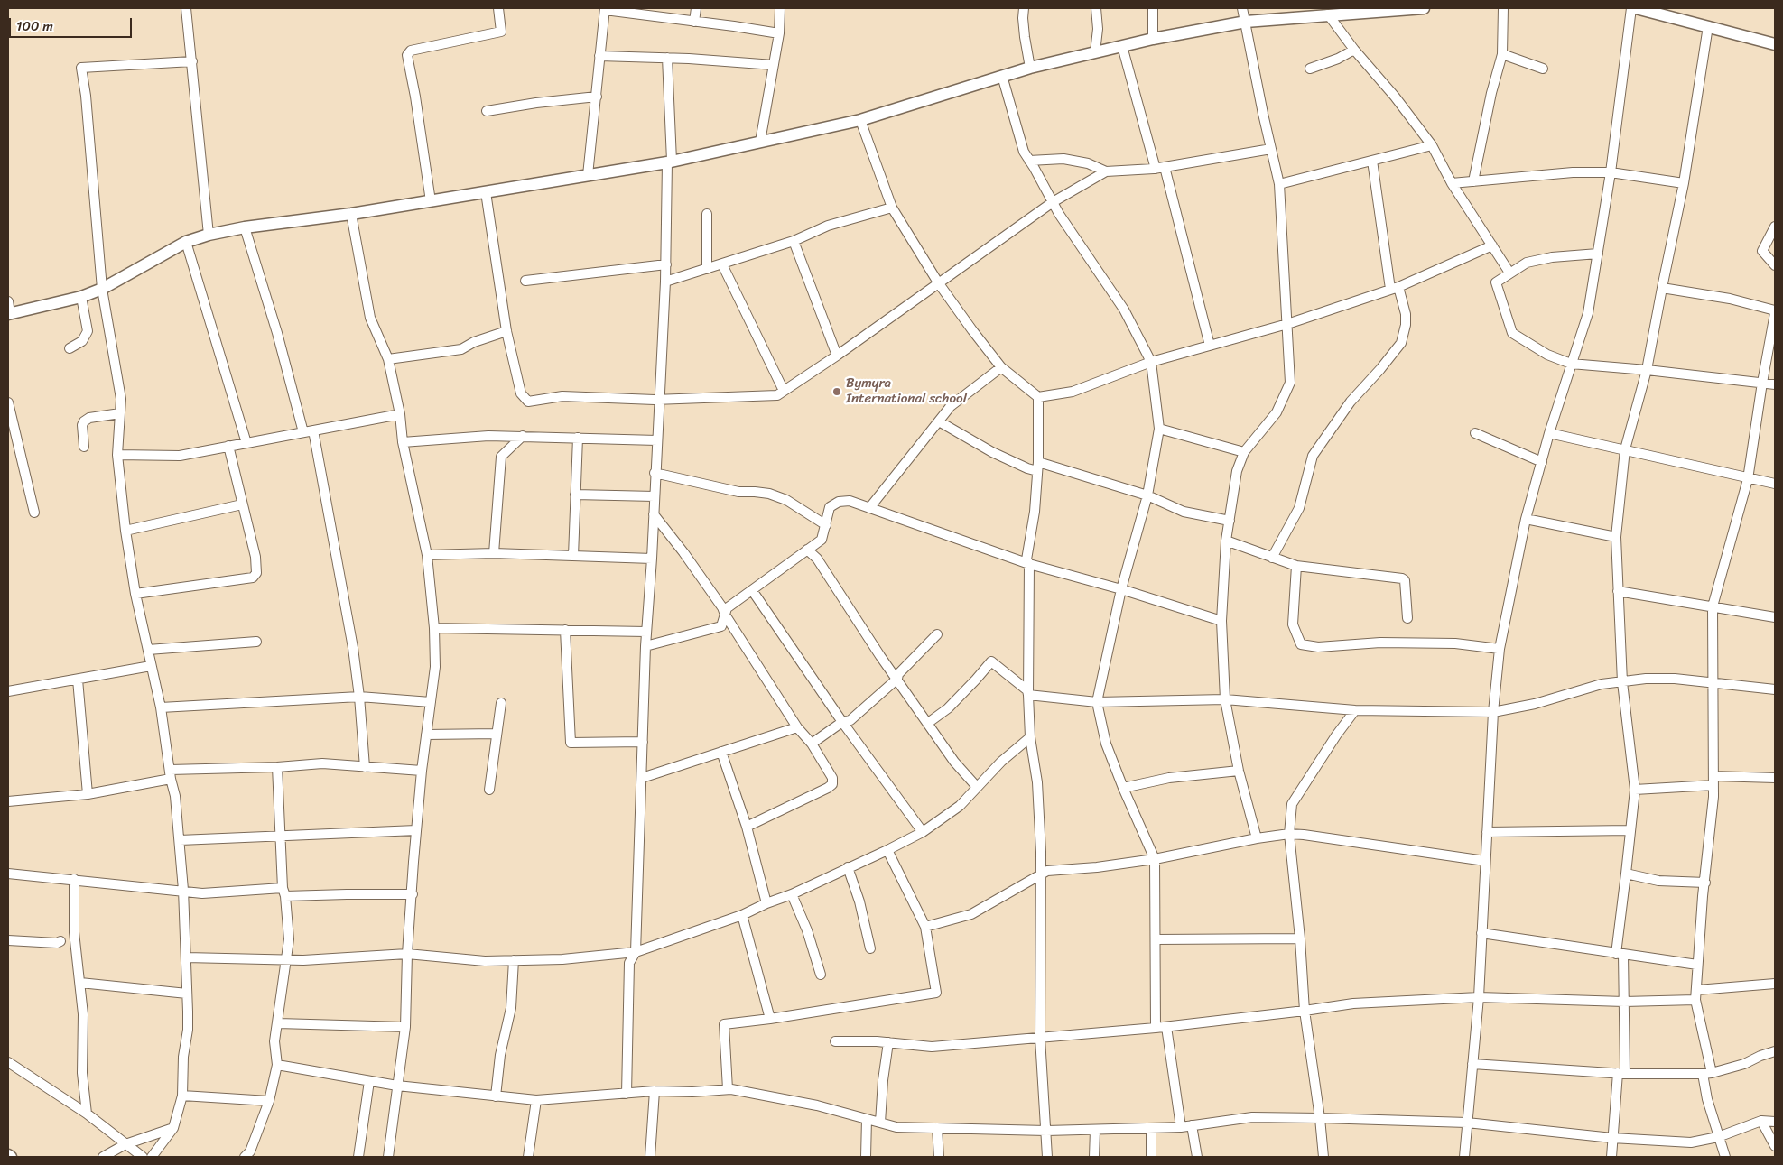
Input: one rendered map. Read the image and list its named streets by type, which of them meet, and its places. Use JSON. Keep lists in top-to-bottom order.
{
  "places": ["Bymyra International school"],
  "scale_bar": "100 m"
}
